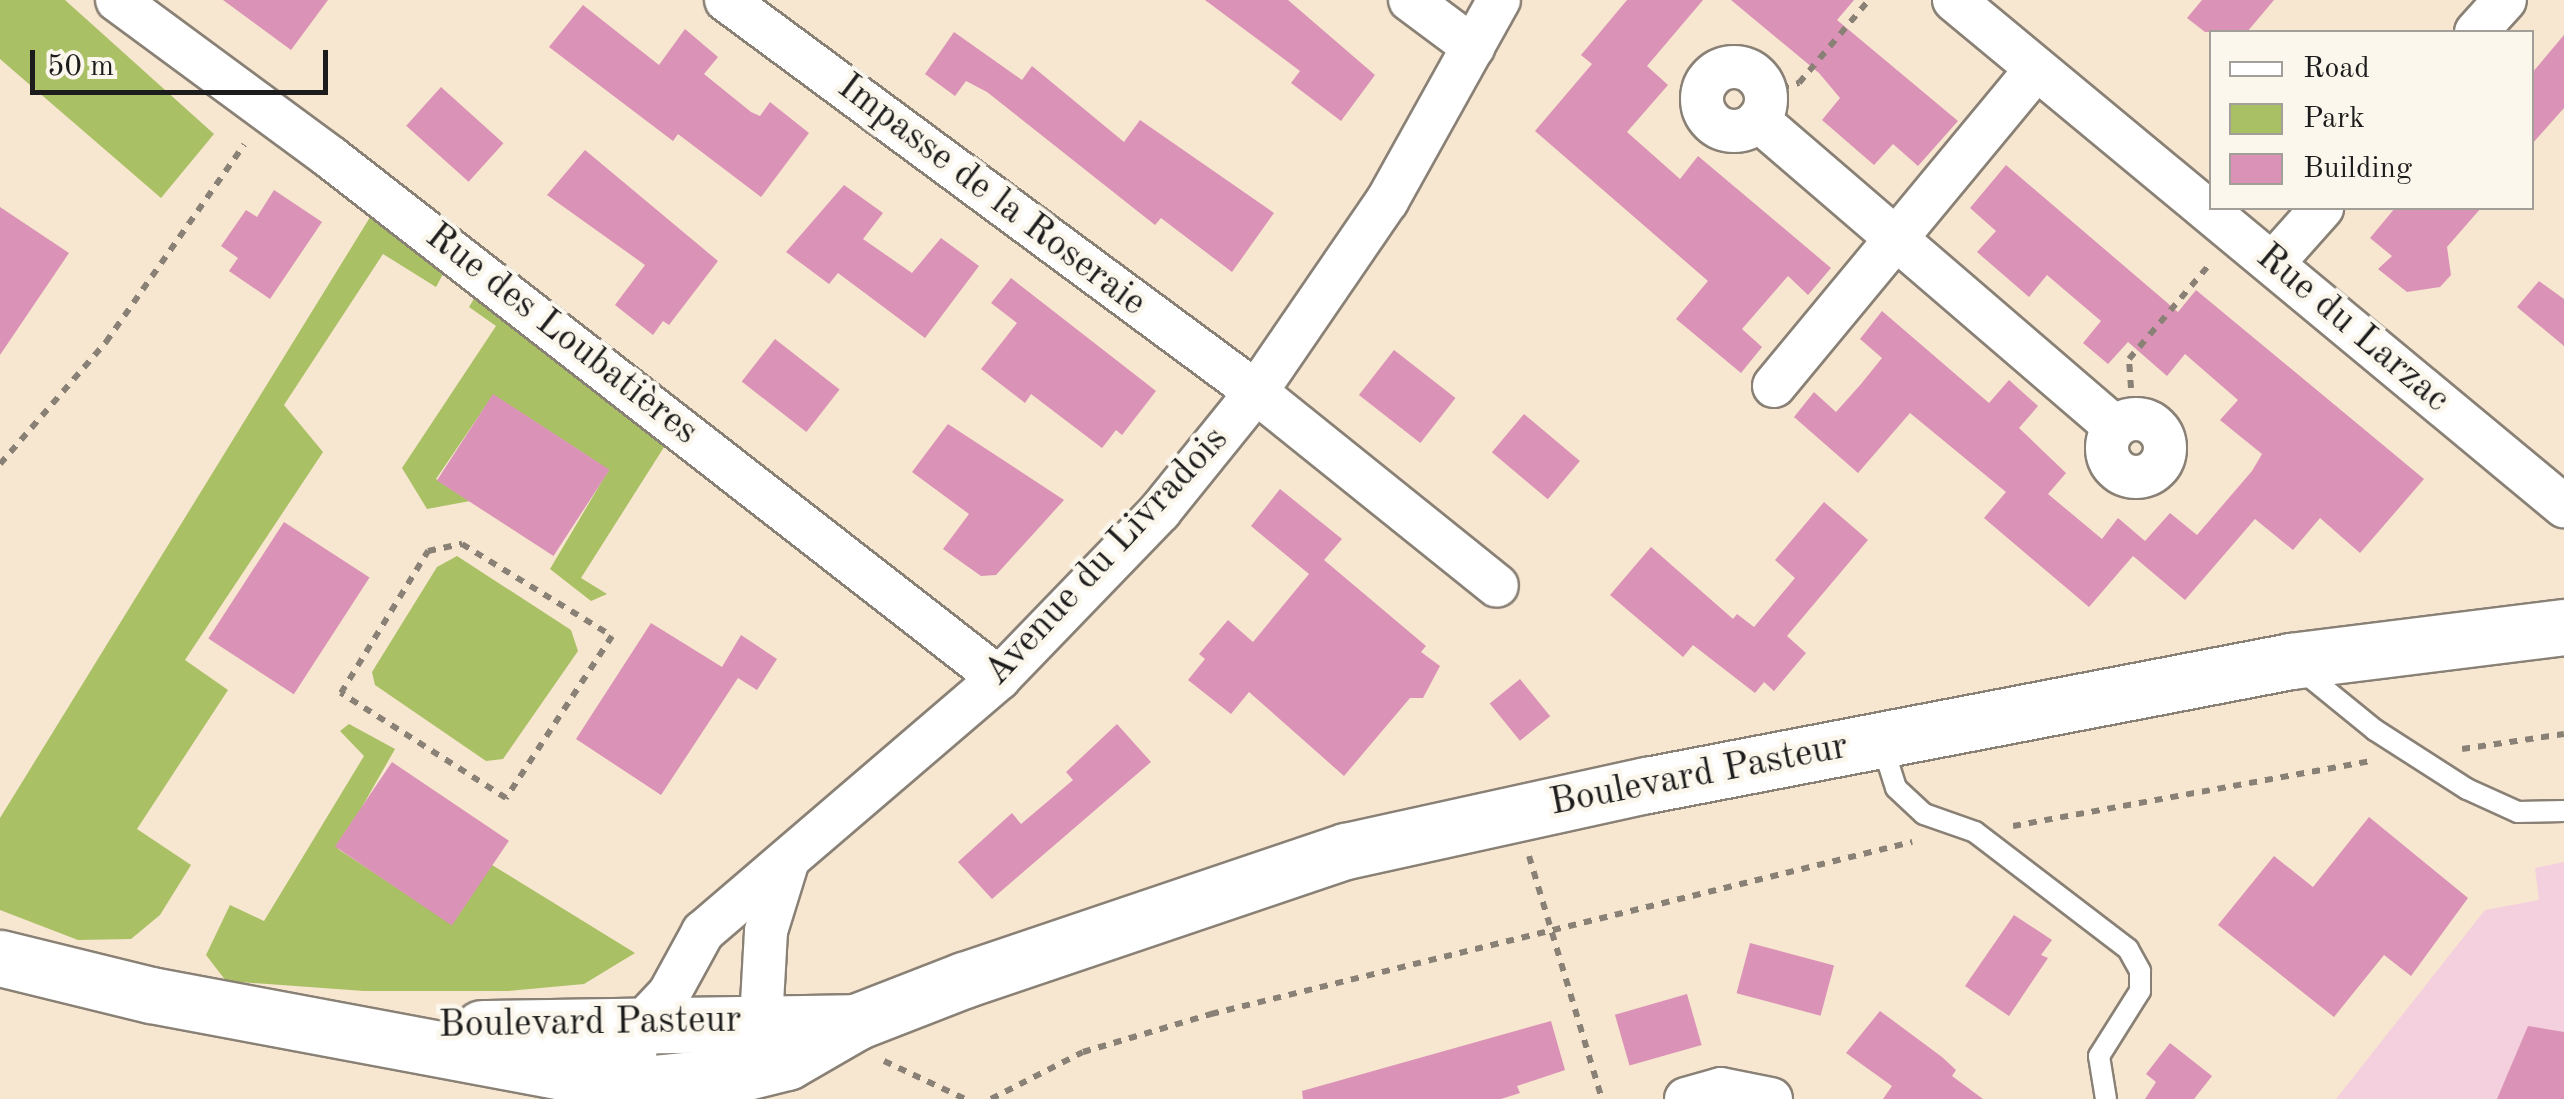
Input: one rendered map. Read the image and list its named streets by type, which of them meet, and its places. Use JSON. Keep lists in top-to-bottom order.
{
  "streets": {
    "main road": ["Boulevard Pasteur"],
    "street": [
      "Impasse de la Roseraie",
      "Rue du Larzac",
      "Rue des Loubatières",
      "Avenue du Livradois"
    ]
  },
  "crossings": [
    ["Impasse de la Roseraie", "Avenue du Livradois"],
    ["Rue des Loubatières", "Avenue du Livradois"],
    ["Avenue du Livradois", "Boulevard Pasteur"]
  ],
  "legend": ["Road", "Park", "Building"],
  "scale_bar": "50 m"
}
